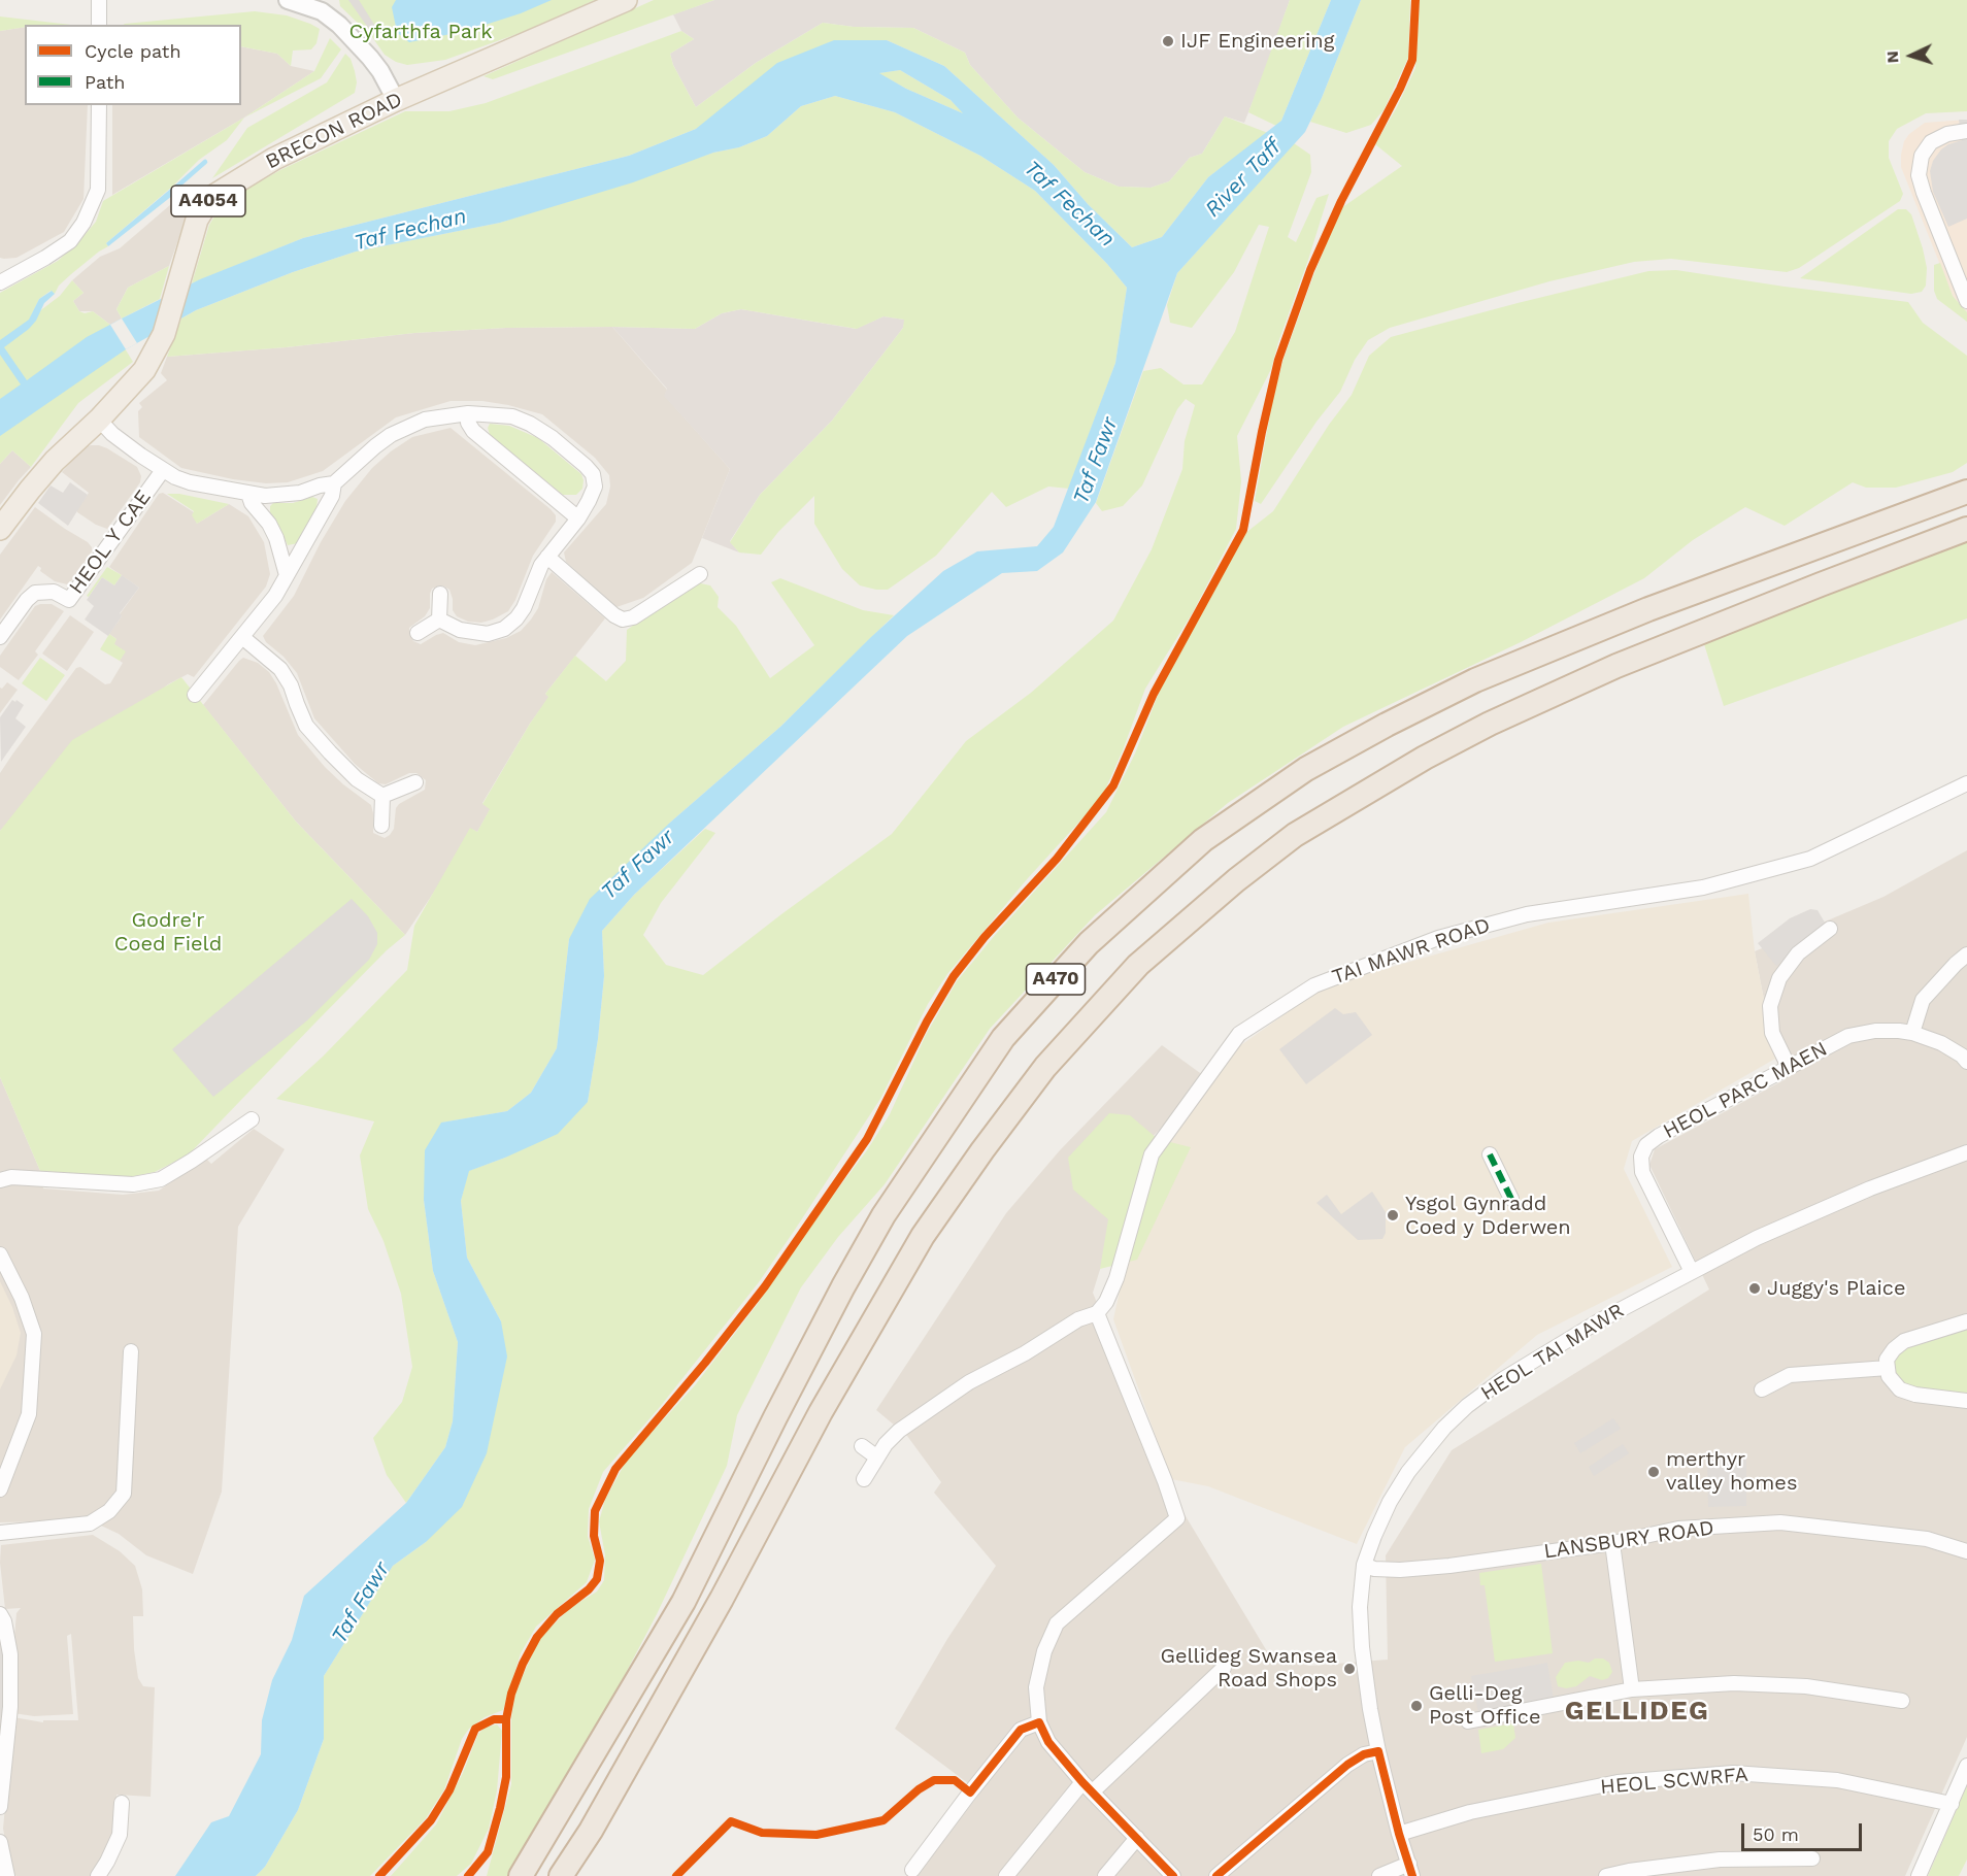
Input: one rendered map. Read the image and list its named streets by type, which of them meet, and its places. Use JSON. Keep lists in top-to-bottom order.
{
  "streets": {
    "highway": ["A470"],
    "main road": ["BRECON ROAD", "A4054"],
    "street": [
      "HEOL Y CAE",
      "TAI MAWR ROAD",
      "HEOL PARC MAEN",
      "HEOL TAI MAWR",
      "LANSBURY ROAD",
      "HEOL SCWRFA"
    ]
  },
  "crossings": [
    ["BRECON ROAD", "A4054"],
    ["HEOL PARC MAEN", "HEOL TAI MAWR"],
    ["HEOL TAI MAWR", "LANSBURY ROAD"],
    ["HEOL TAI MAWR", "HEOL SCWRFA"]
  ],
  "districts": ["GELLIDEG"],
  "water": ["River Taff", "Taf Fechan", "Taf Fawr"],
  "parks": ["Cyfarthfa Park", "Godre'r Coed Field"],
  "places": [
    "IJF Engineering",
    "Ysgol Gynradd Coed y Dderwen",
    "Juggy's Plaice",
    "merthyr valley homes",
    "Gellideg Swansea Road Shops",
    "Gelli-Deg Post Office"
  ],
  "legend": ["Cycle path", "Path"],
  "scale_bar": "50 m",
  "north": "left"
}
